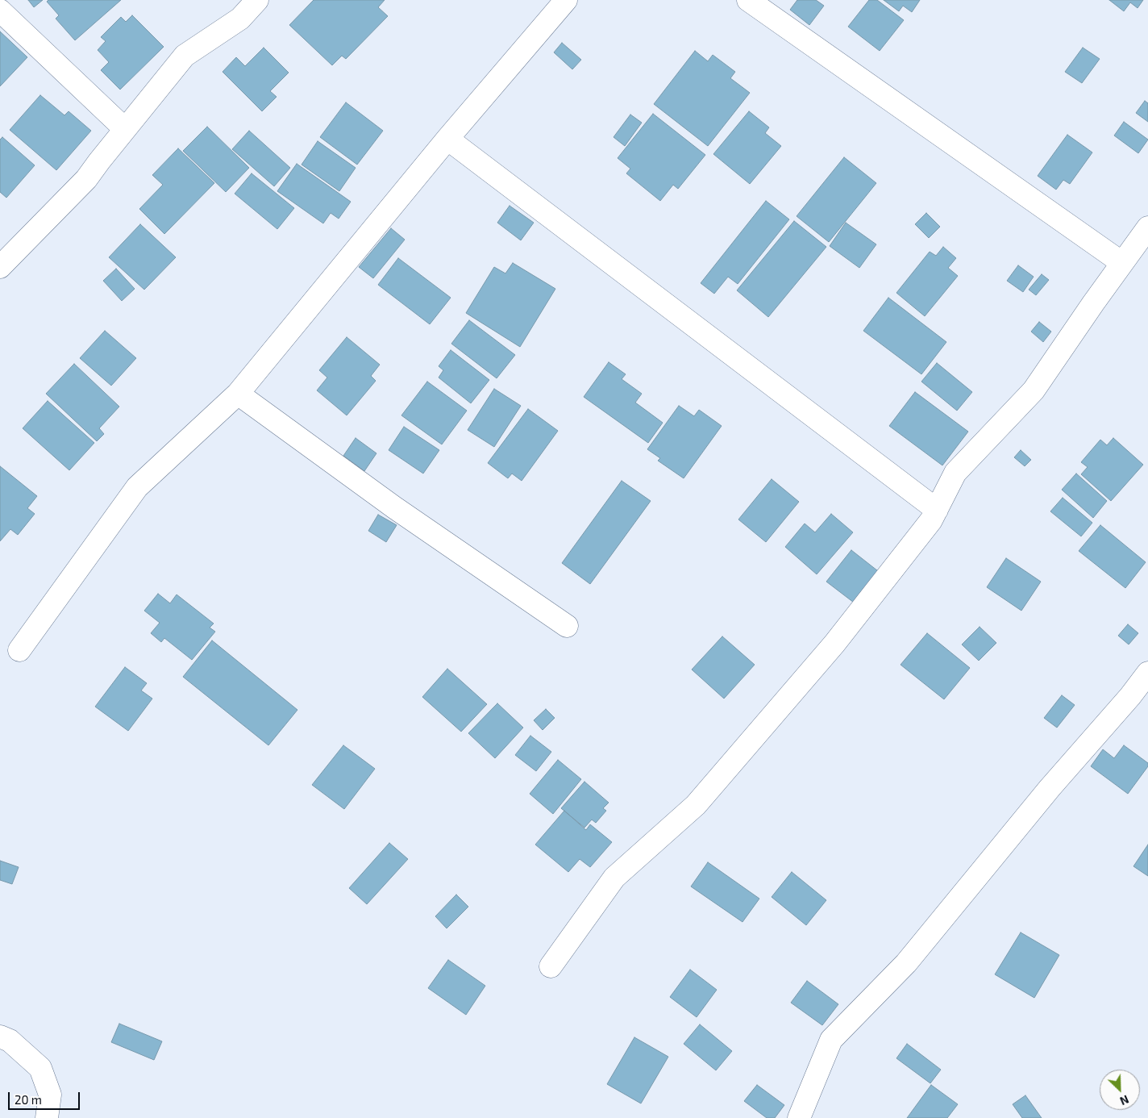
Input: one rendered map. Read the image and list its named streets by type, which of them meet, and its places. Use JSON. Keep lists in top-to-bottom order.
{
  "scale_bar": "20 m",
  "north": "bottom right"
}
